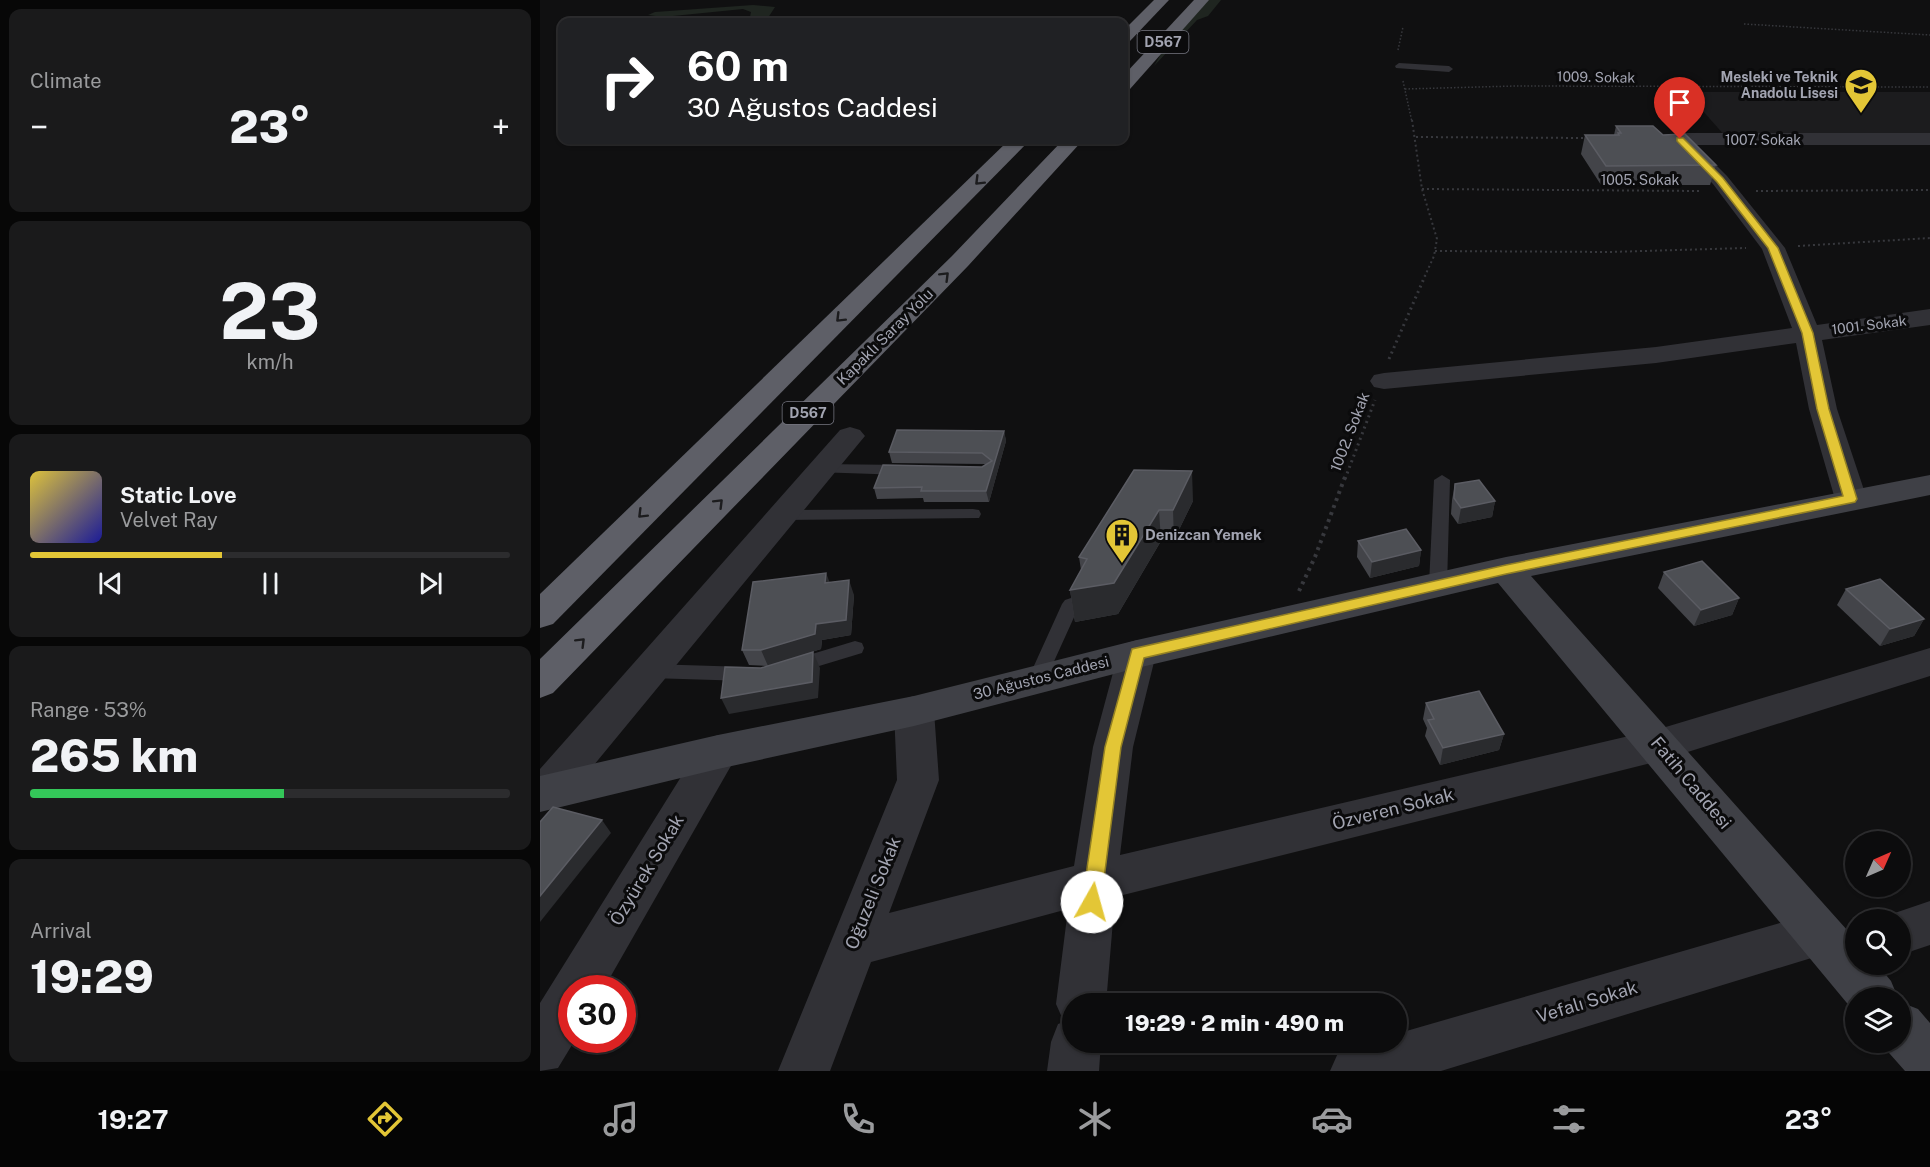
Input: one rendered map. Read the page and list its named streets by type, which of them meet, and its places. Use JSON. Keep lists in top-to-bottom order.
{
  "streets": {
    "highway": ["D567", "Kapaklı Saray Yolu"],
    "street": [
      "1007. Sokak",
      "1001. Sokak",
      "30 Ağustos Caddesi",
      "Fatih Caddesi",
      "Özveren Sokak",
      "Özyürek Sokak",
      "Oğuzeli Sokak",
      "Vefalı Sokak"
    ],
    "path": ["1009. Sokak", "1005. Sokak", "1002. Sokak"]
  },
  "crossings": [
    ["1007. Sokak", "1005. Sokak"],
    ["1001. Sokak", "1002. Sokak"],
    ["1002. Sokak", "30 Ağustos Caddesi"],
    ["30 Ağustos Caddesi", "Fatih Caddesi"],
    ["30 Ağustos Caddesi", "Özyürek Sokak"],
    ["30 Ağustos Caddesi", "Oğuzeli Sokak"],
    ["Fatih Caddesi", "Özveren Sokak"],
    ["Fatih Caddesi", "Vefalı Sokak"],
    ["Özveren Sokak", "Oğuzeli Sokak"]
  ],
  "places": {
    "school or university": ["Mesleki ve Teknik Anadolu Lisesi"],
    "building": ["Denizcan Yemek"]
  },
  "north": "top right",
  "page": {
    "tile": [
      "Climate",
      ["23", "km/h"],
      ["Range · 53%", "265 km"],
      ["Arrival", "19:29"]
    ],
    "turn": ["60 m", "30 Ağustos Caddesi"],
    "heat": ["−", "23°", "+"],
    "song": ["Static Love", "Velvet Ray"],
    "limit": "30",
    "trip": "19:29 · 2 min · 490 m",
    "tabs": ["19:27", "23°"]
  }
}
